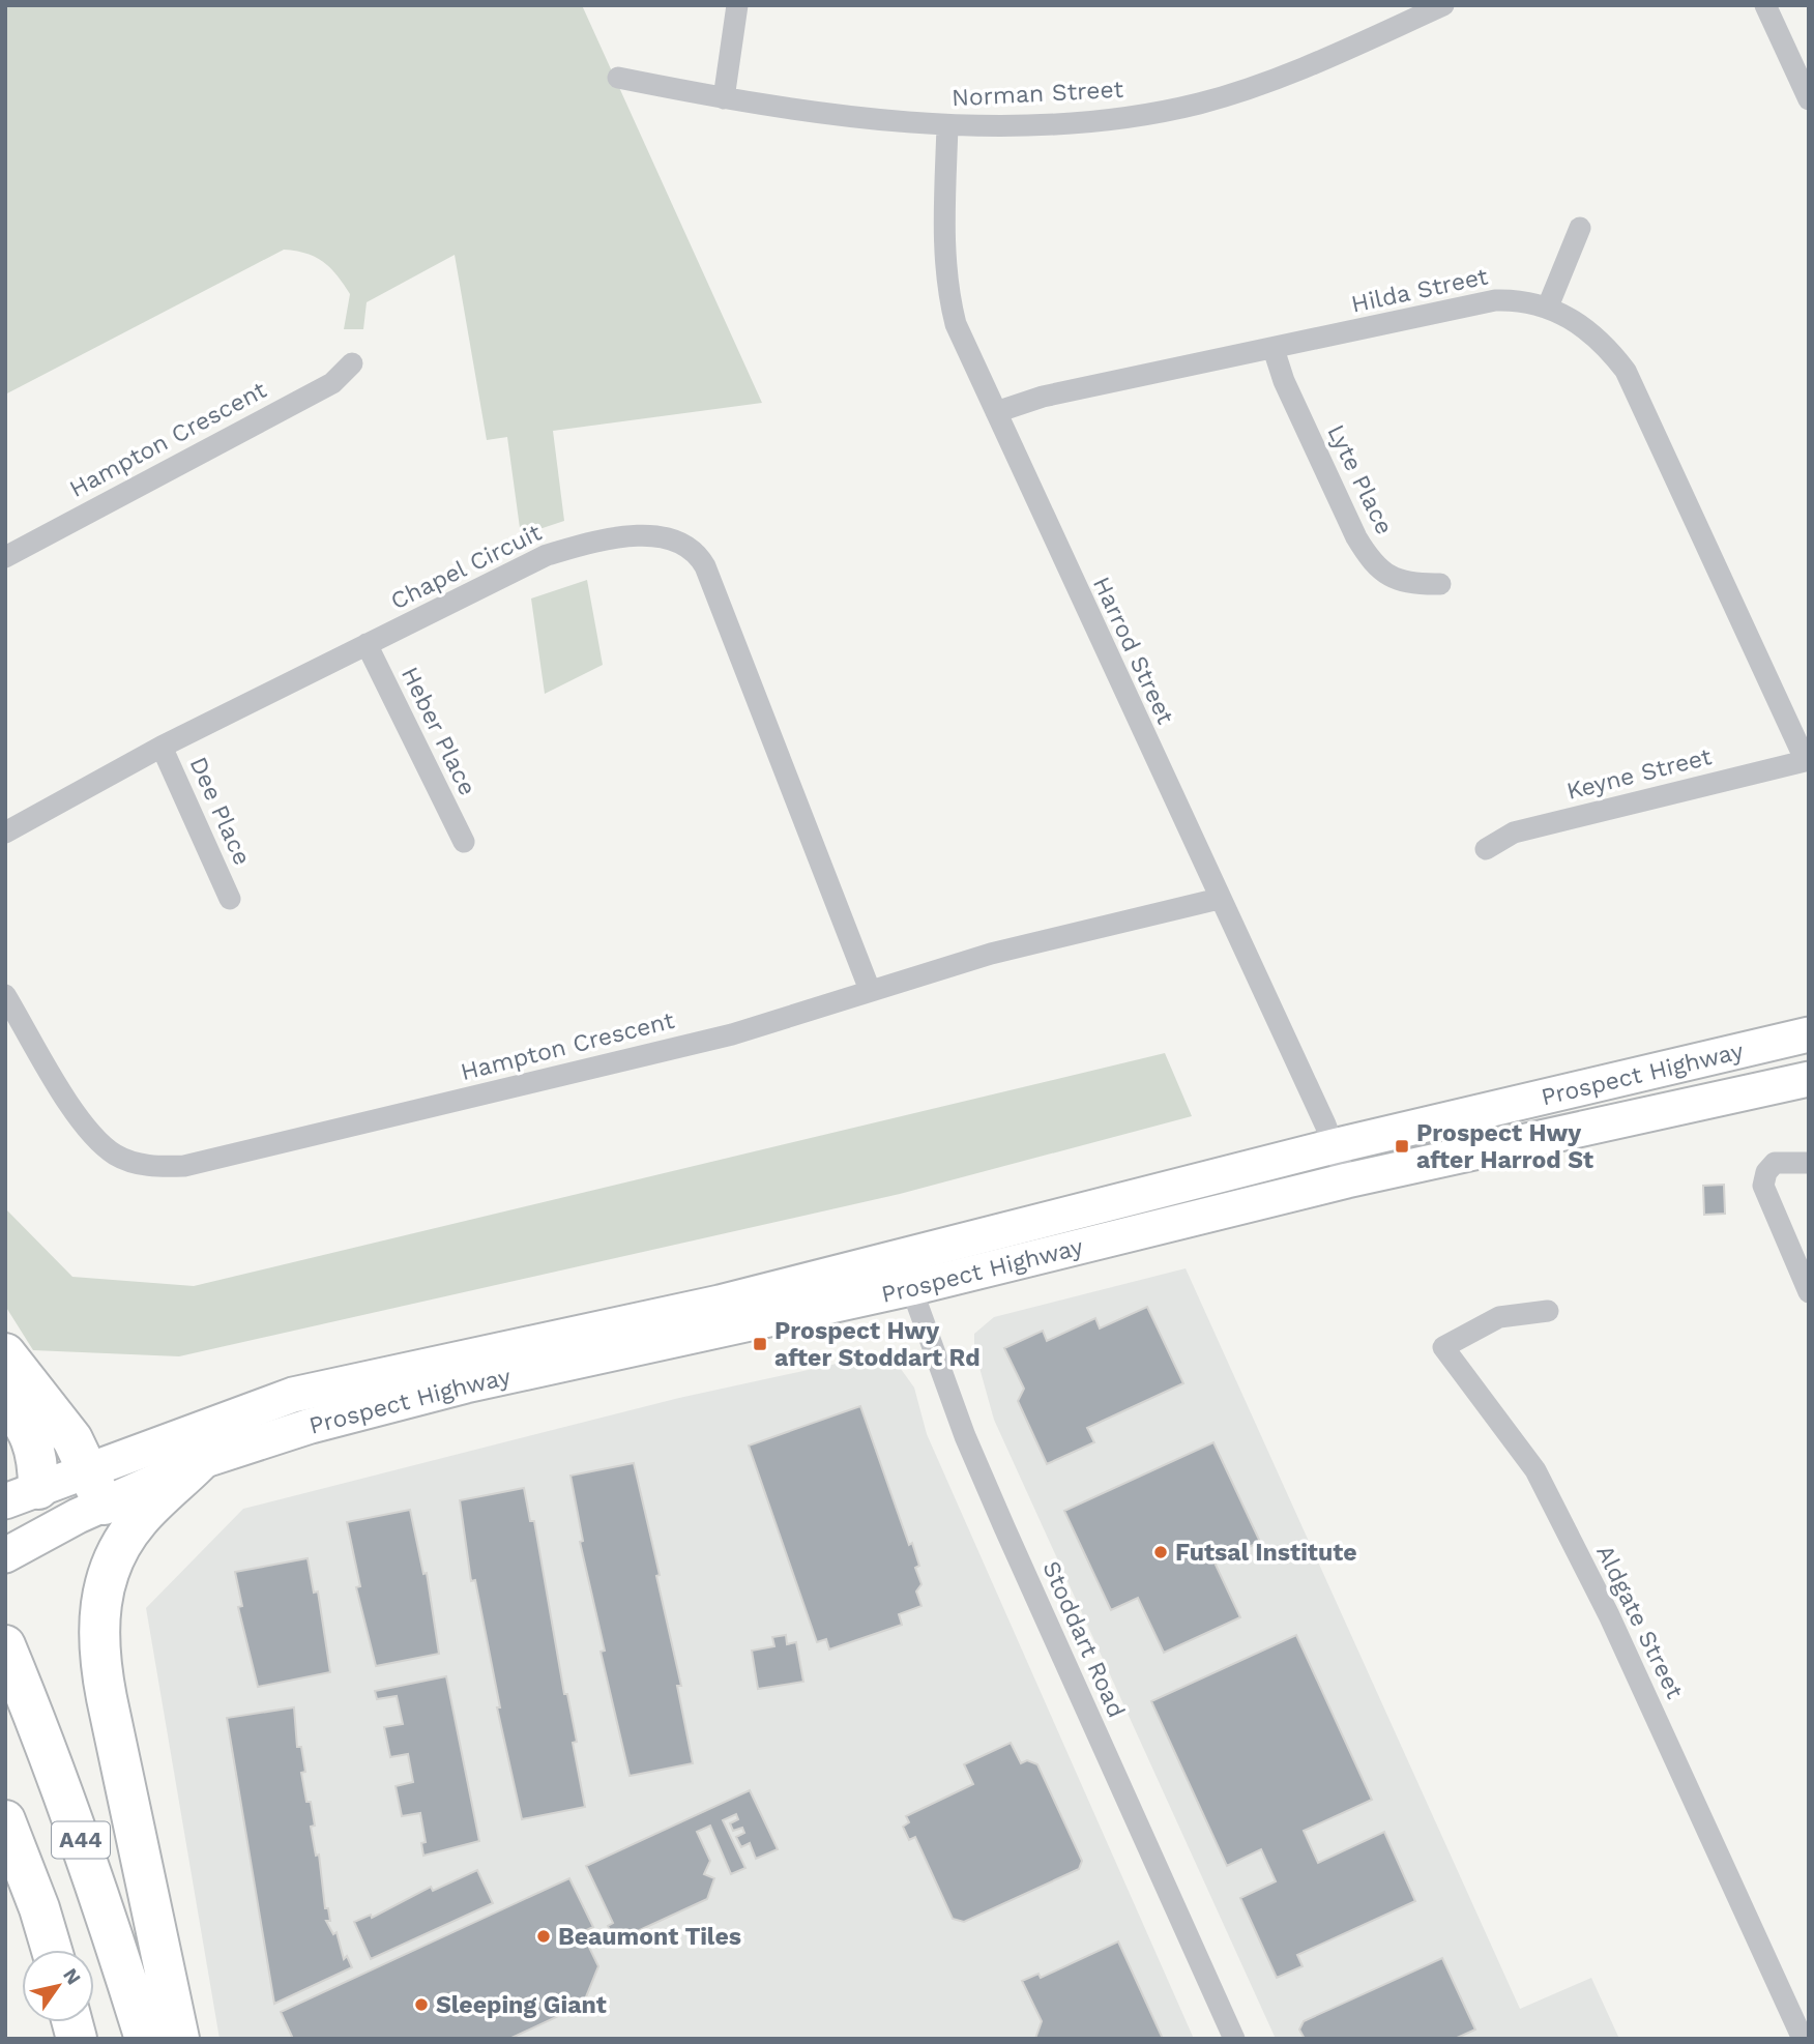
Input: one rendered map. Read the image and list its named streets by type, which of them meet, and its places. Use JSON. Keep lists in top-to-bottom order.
{
  "streets": {
    "highway": ["A44"],
    "main road": ["Prospect Highway"],
    "street": [
      "Norman Street",
      "Hilda Street",
      "Hampton Crescent",
      "Lyte Place",
      "Chapel Circuit",
      "Harrod Street",
      "Heber Place",
      "Keyne Street",
      "Dee Place",
      "Aldgate Street",
      "Stoddart Road"
    ]
  },
  "crossings": [
    ["Norman Street", "Harrod Street"],
    ["Hilda Street", "Lyte Place"],
    ["Hilda Street", "Harrod Street"],
    ["Hilda Street", "Keyne Street"],
    ["Hampton Crescent", "Chapel Circuit"],
    ["Hampton Crescent", "Harrod Street"],
    ["Chapel Circuit", "Heber Place"],
    ["Chapel Circuit", "Dee Place"],
    ["Harrod Street", "Prospect Highway"],
    ["Prospect Highway", "Stoddart Road"]
  ],
  "places": {
    "transit": ["Prospect Hwy after Harrod St", "Prospect Hwy after Stoddart Rd"],
    "other": ["Futsal Institute", "Beaumont Tiles", "Sleeping Giant"]
  },
  "north": "top right"
}
